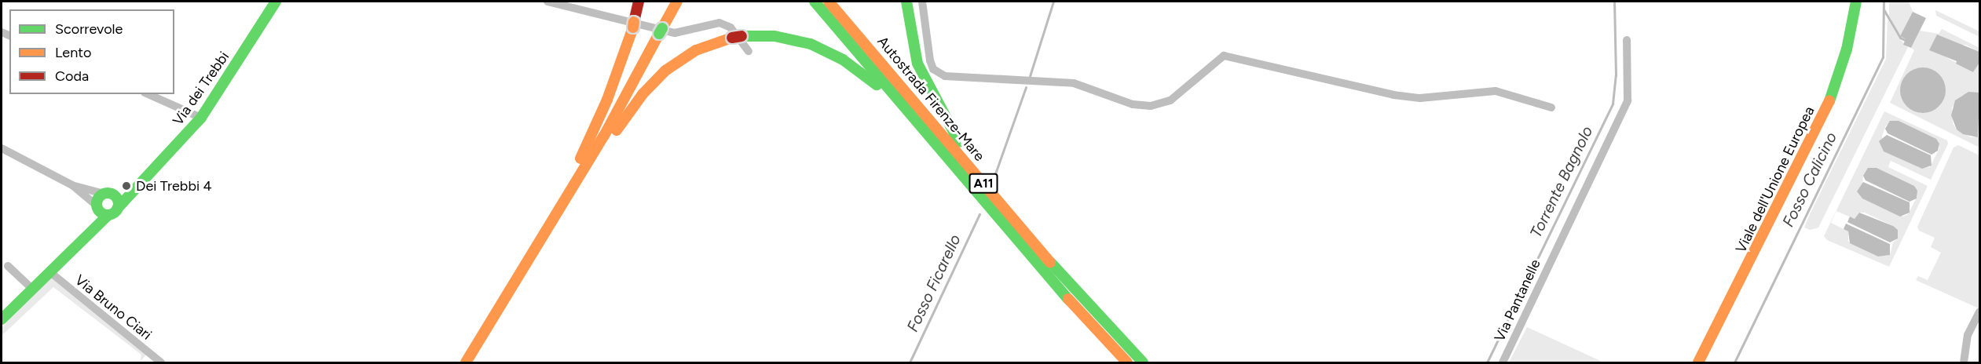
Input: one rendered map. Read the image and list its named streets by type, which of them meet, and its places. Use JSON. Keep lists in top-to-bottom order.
{
  "streets": {
    "main road": [
      "Via dei Trebbi",
      "Autostrada Firenze-Mare",
      "Viale dell'Unione Europea",
      "A11"
    ],
    "street": ["Via Pantanelle", "Via Bruno Ciari"]
  },
  "crossings": [
    ["Via dei Trebbi", "Via Bruno Ciari"]
  ],
  "water": ["Fosso Calicino", "Torrente Bagnolo", "Fosso Ficarello"],
  "places": ["Dei Trebbi 4"],
  "legend": ["Scorrevole", "Lento", "Coda"]
}
